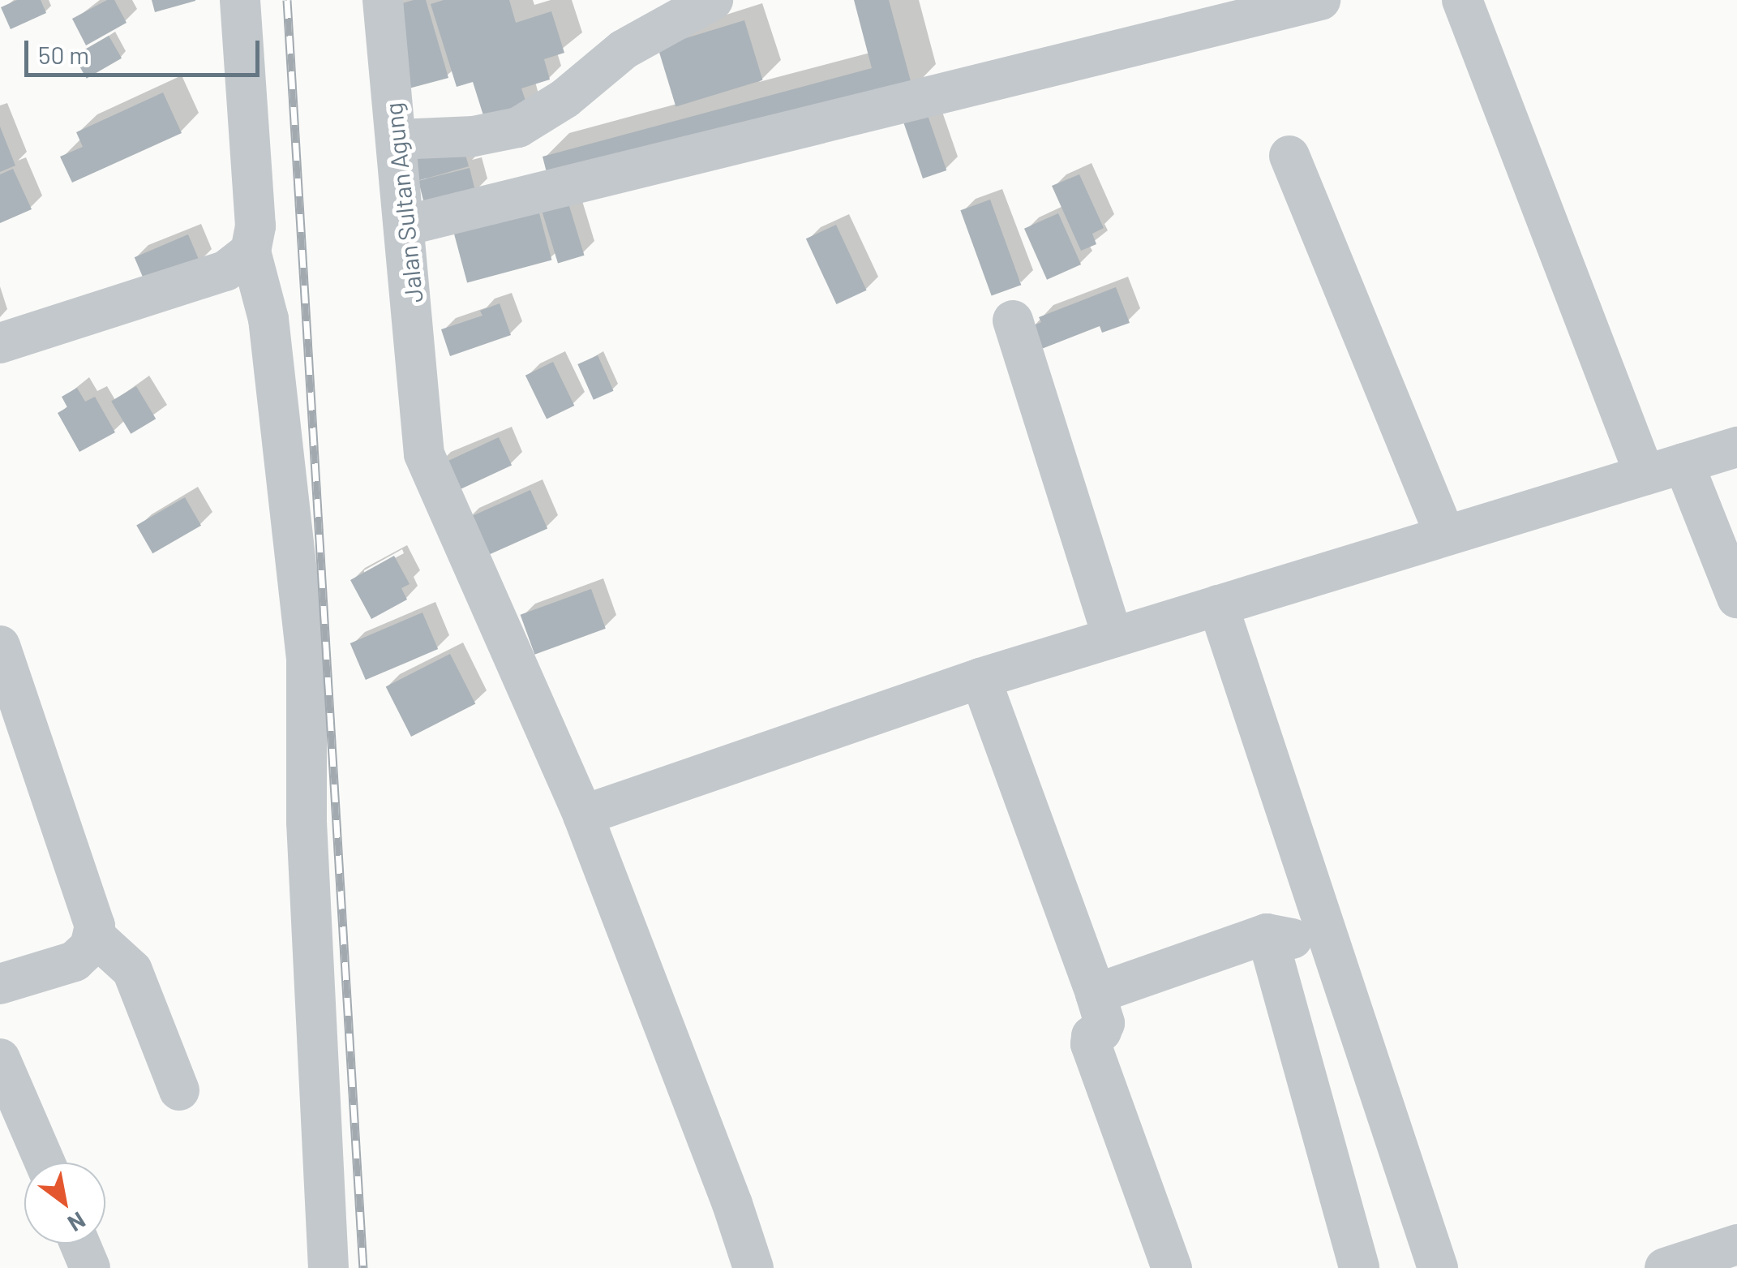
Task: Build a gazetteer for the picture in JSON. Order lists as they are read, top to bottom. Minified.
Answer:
{"streets":{"street":["Jalan Sultan Agung"]},"scale_bar":"50 m","north":"bottom right"}
